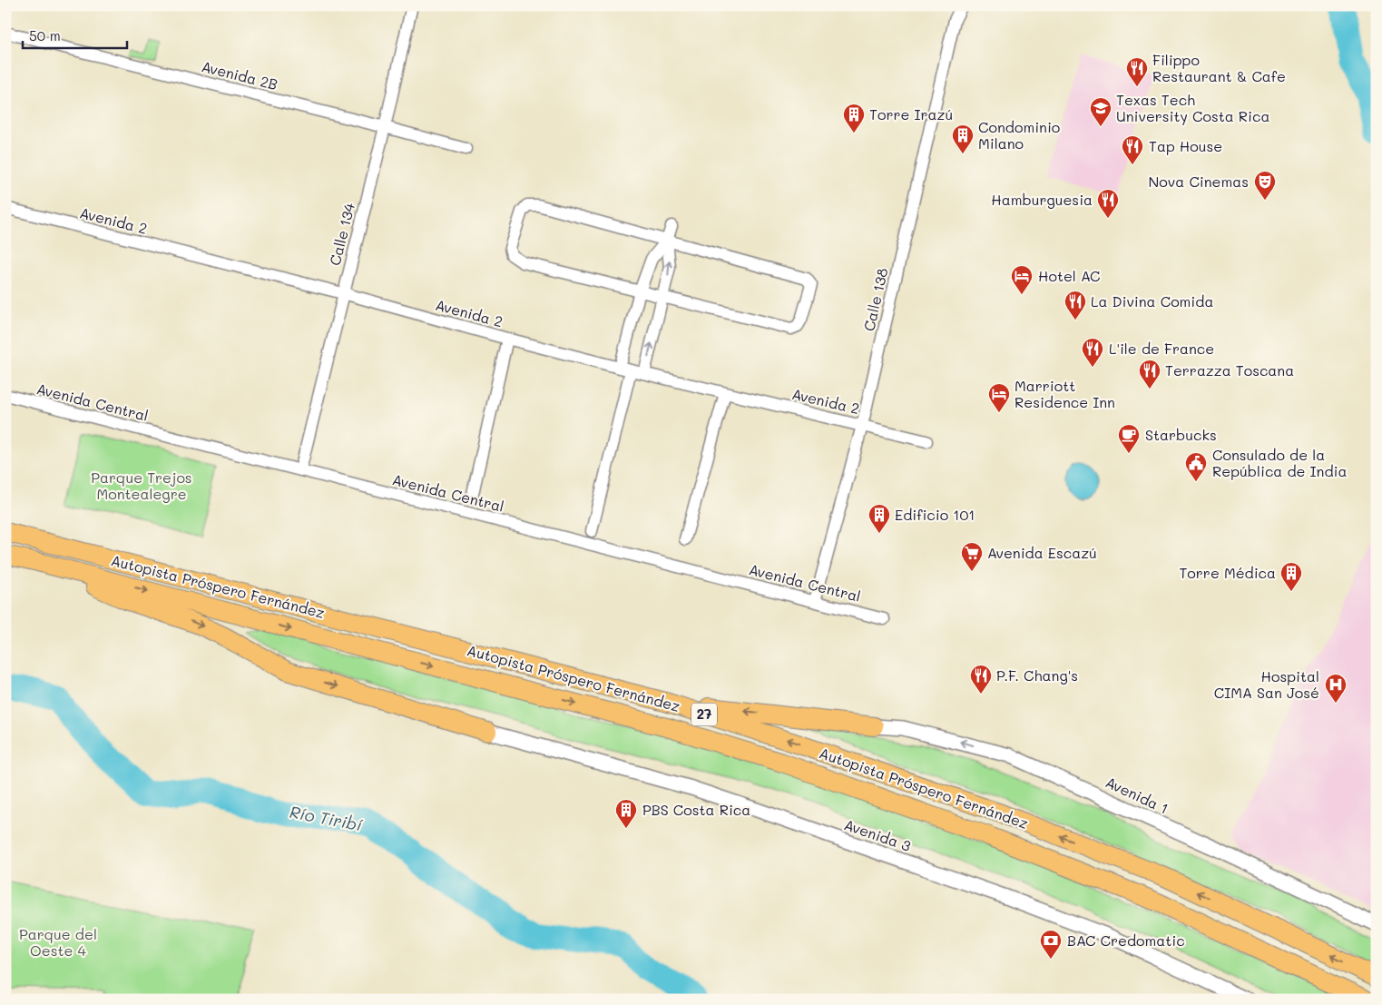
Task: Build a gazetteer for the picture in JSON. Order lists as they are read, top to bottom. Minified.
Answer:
{"streets":{"highway":["Autopista Próspero Fernández","27"],"street":["Avenida 2B","Avenida 2","Calle 134","Calle 138","Avenida Central","Avenida 1","Avenida 3"]},"crossings":[["Avenida 2B","Calle 134"],["Avenida 2","Calle 134"],["Avenida 2","Calle 138"],["Calle 134","Avenida Central"],["Calle 138","Avenida Central"]],"one_way":["Avenida 1"],"water":["Río Tiribí"],"parks":["Parque Trejos Montealegre","Parque del Oeste 4"],"places":{"restaurant":["Filippo Restaurant & Cafe","Tap House","Hamburguesia","La Divina Comida","L'ile de France","Terrazza Toscana","P.F. Chang's"],"school or university":["Texas Tech University Costa Rica"],"building":["Torre Irazú","Condominio Milano","Edificio 101","Torre Médica","PBS Costa Rica"],"theatre":["Nova Cinemas"],"hotel":["Hotel AC","Marriott Residence Inn"],"cafe":["Starbucks"],"public building":["Consulado de la República de India"],"supermarket":["Avenida Escazú"],"hospital":["Hospital CIMA San José"],"bank":["BAC Credomatic"]},"scale_bar":"50 m"}
